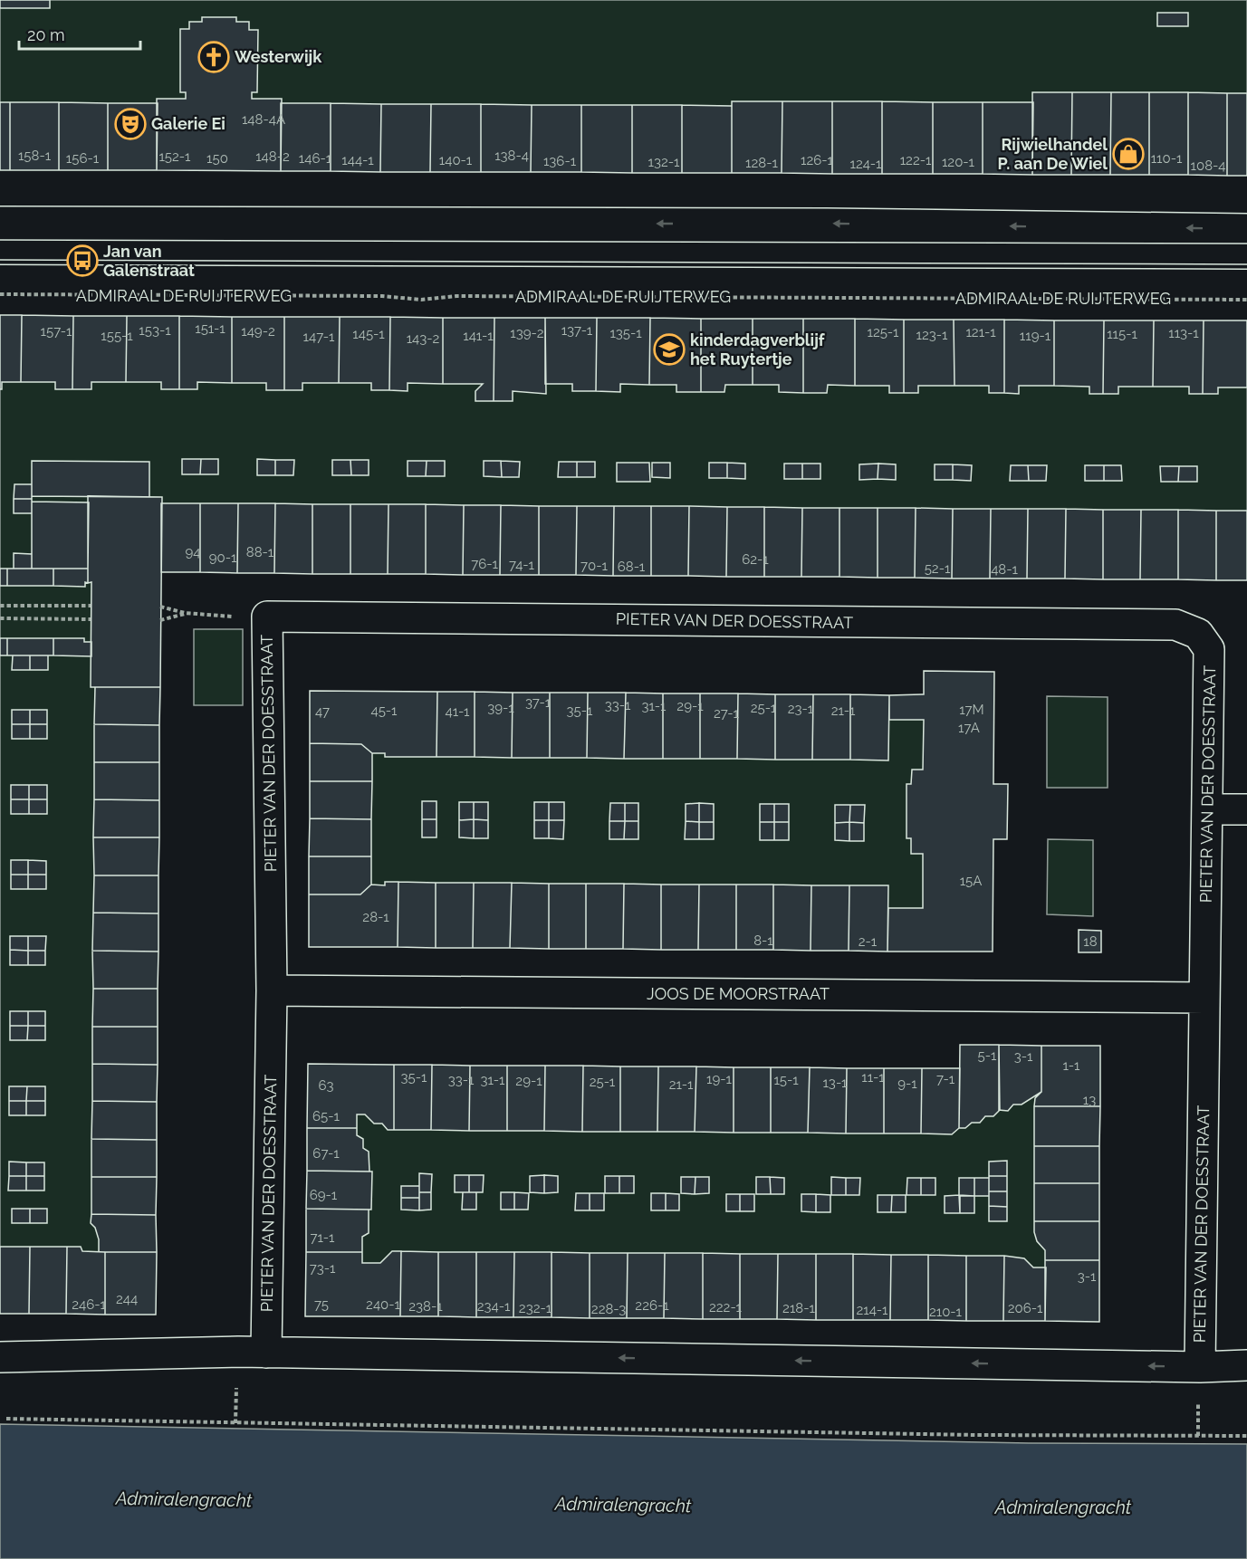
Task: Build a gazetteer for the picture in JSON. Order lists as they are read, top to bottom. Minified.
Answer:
{"streets":{"street":["PIETER VAN DER DOESSTRAAT","JOOS DE MOORSTRAAT"],"path":["ADMIRAAL DE RUIJTERWEG"]},"crossings":[["PIETER VAN DER DOESSTRAAT","JOOS DE MOORSTRAAT"]],"water":["Admiralengracht"],"places":{"church":["Westerwijk"],"theatre":["Galerie Ei"],"shop":["Rijwielhandel P. aan De Wiel"],"bus stop":["Jan van Galenstraat"],"school or university":["kinderdagverblijf het Ruytertje"]},"house_numbers":["148-4A","158-1","138-4","152-1","148-2","156-1","150","146-1","110-1","144-1","140-1","126-1","122-1","136-1","132-1","120-1","128-1","124-1","108-4","151-1","153-1","137-1","157-1","149-2","125-1","121-1","139-2","135-1","113-1","145-1","115-1","123-1","155-1","141-1","119-1","147-1","143-2","94","88-1","90-1","62-1","76-1","74-1","70-1","68-1","52-1","48-1","37-1","33-1","31-1","29-1","39-1","25-1","23-1","17M","45-1","35-1","21-1","47","41-1","27-1","17A","15A","28-1","8-1","2-1","18","5-1","3-1","1-1","35-1","11-1","19-1","7-1","33-1","31-1","15-1","29-1","25-1","13-1","9-1","21-1","63","13","65-1","67-1","69-1","71-1","73-1","3-1","244","246-1","75","240-1","226-1","238-1","234-1","222-1","232-1","218-1","206-1","228-3","214-1","210-1"],"scale_bar":"20 m"}
